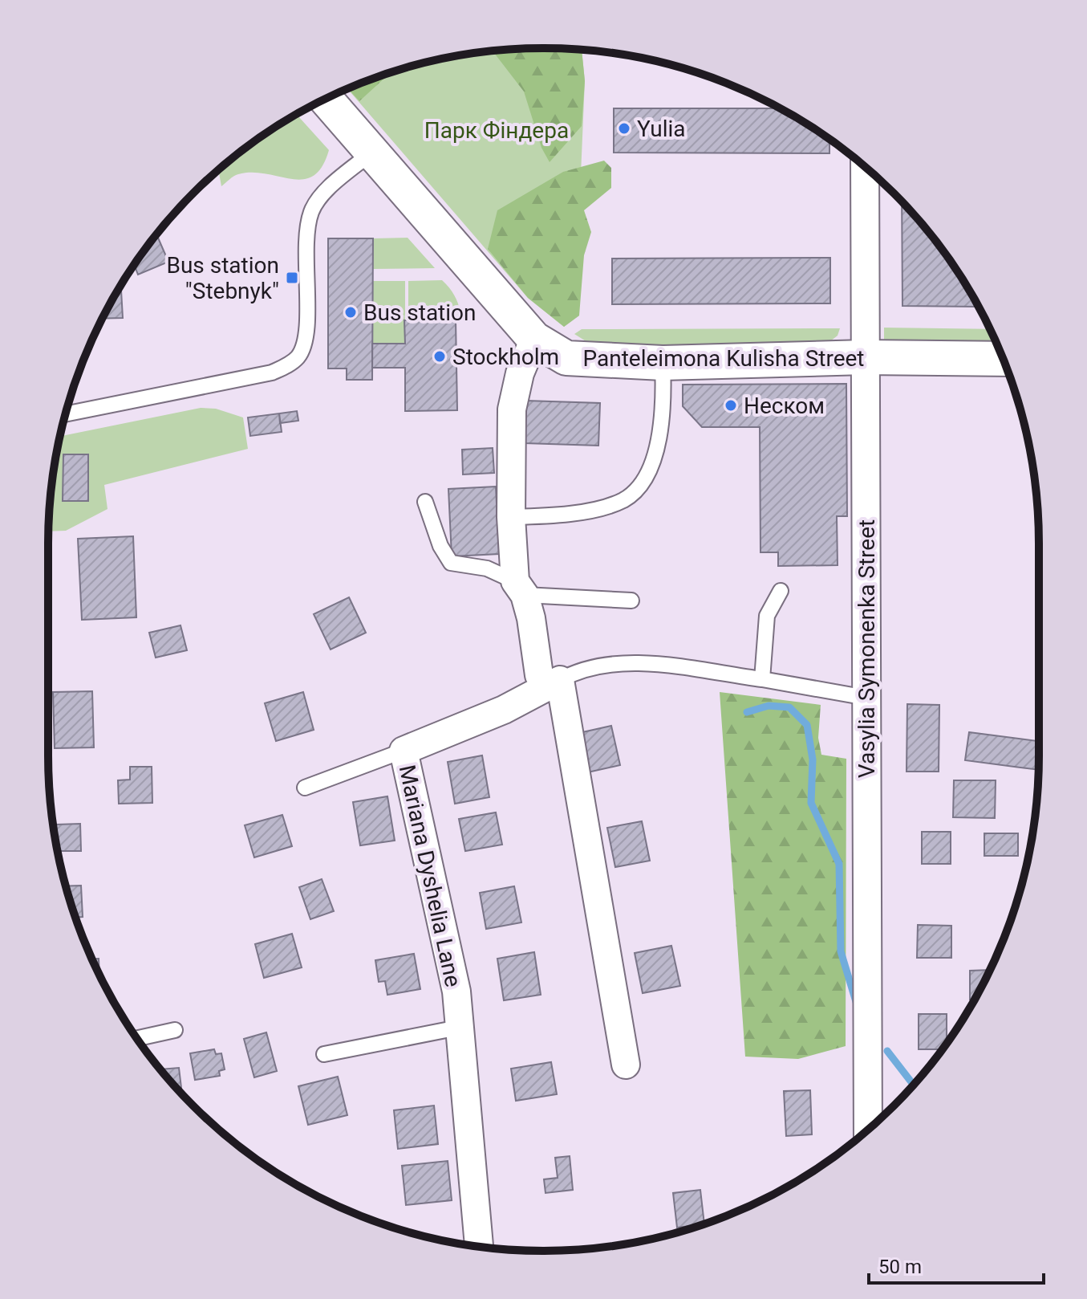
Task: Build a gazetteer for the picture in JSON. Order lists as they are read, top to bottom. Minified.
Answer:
{"streets":{"street":["Panteleimona Kulisha Street","Vasylia Symonenka Street","Mariana Dyshelia Lane"]},"crossings":[["Panteleimona Kulisha Street","Vasylia Symonenka Street"]],"parks":["Парк Фіндера"],"places":{"other":["Yulia","Bus station","Stockholm","Неском"],"transit":["Bus station \"Stebnyk\""]},"scale_bar":"50 m"}
